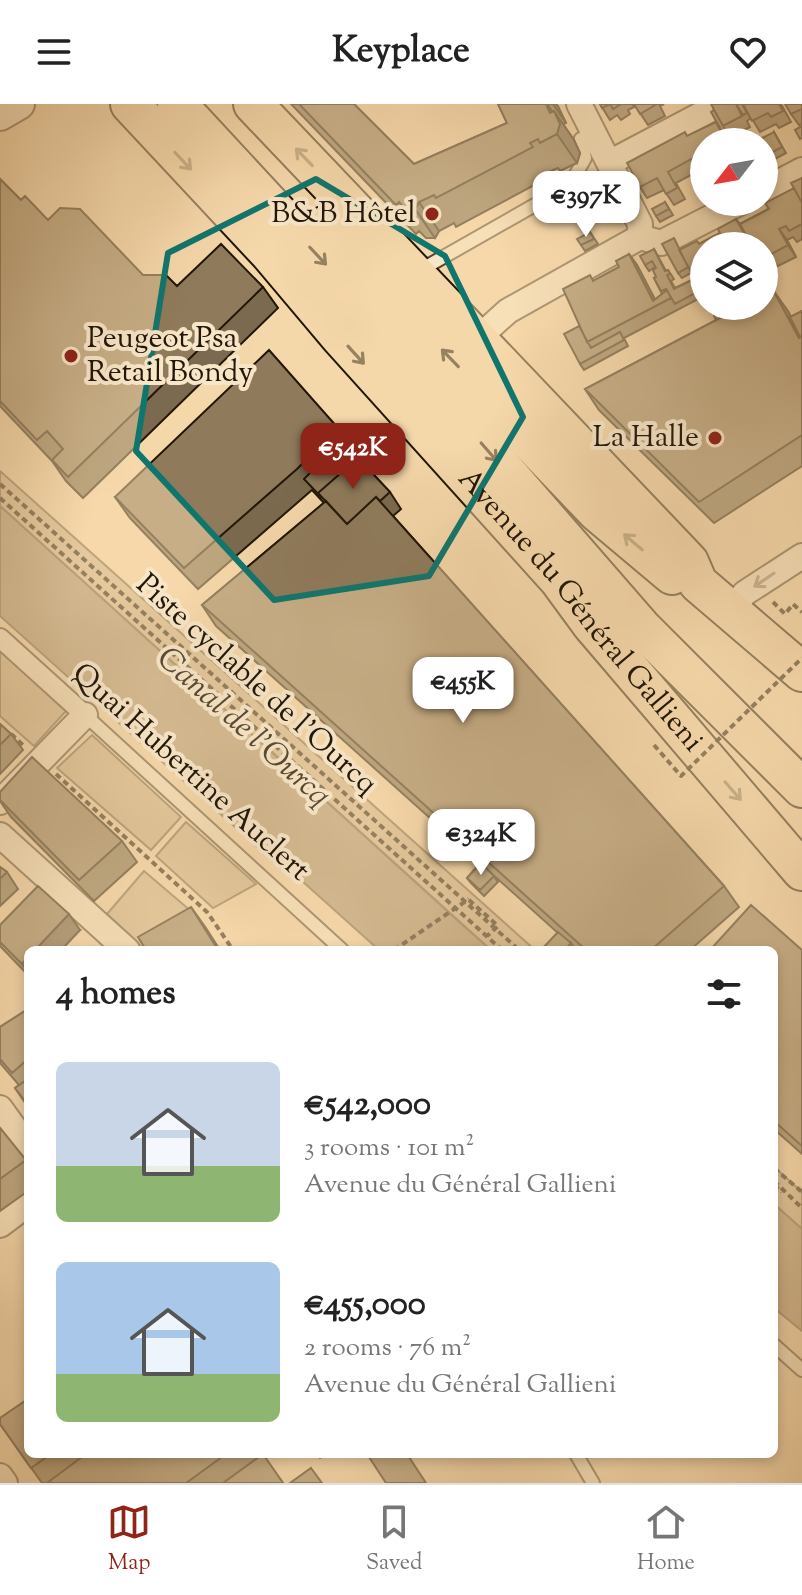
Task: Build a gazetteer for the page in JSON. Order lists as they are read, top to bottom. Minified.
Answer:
{"streets":{"main road":["Avenue du Général Gallieni"],"street":["Quai Hubertine Auclert"],"path":["Piste cyclable de l'Ourcq"]},"water":["Canal de l'Ourcq"],"places":["B&B Hôtel","Peugeot Psa Retail Bondy","La Halle"],"north":"bottom left","page":{"header":"Keyplace","price":["€397K","€542K","€455K","€324K"],"heading":"4 homes","list":[{"name":"€542,000","note":"3 rooms · 101 m² · Avenue du Général Gallieni"},{"name":"€455,000","note":"2 rooms · 76 m² · Avenue du Général Gallieni"}],"tabs":["Map","Saved","Home"]}}
